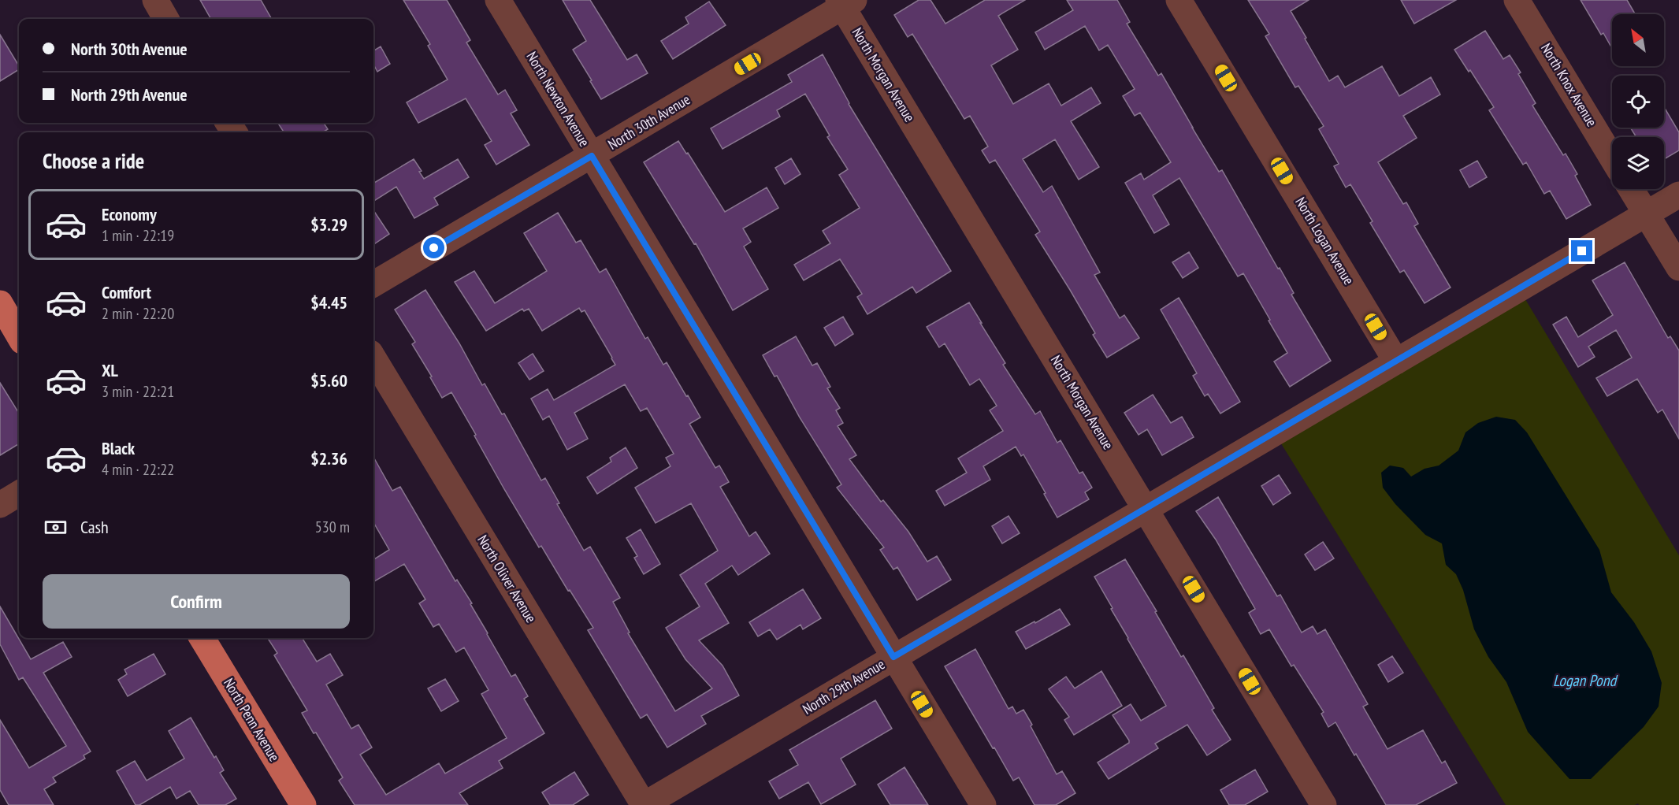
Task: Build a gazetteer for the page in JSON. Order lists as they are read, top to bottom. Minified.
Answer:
{"streets":{"main road":["North Penn Avenue"],"street":["North Morgan Avenue","North Knox Avenue","North Newton Avenue","North 30th Avenue","North Logan Avenue","North Oliver Avenue","North 29th Avenue"]},"crossings":[["North Morgan Avenue","North 30th Avenue"],["North Morgan Avenue","North 29th Avenue"],["North Newton Avenue","North 30th Avenue"],["North Newton Avenue","North 29th Avenue"],["North Logan Avenue","North 29th Avenue"],["North Oliver Avenue","North 29th Avenue"]],"water":["Logan Pond"],"north":"top left","page":{"banner":["North 30th Avenue","North 29th Avenue"],"heading":"Choose a ride","list":[{"name":"Economy","note":"1 min · 22:19","value":"$3.29"},{"name":"Comfort","note":"2 min · 22:20","value":"$4.45"},{"name":"XL","note":"3 min · 22:21","value":"$5.60"},{"name":"Black","note":"4 min · 22:22","value":"$2.36"}],"pay":["Cash","530 m"],"buttons":"Confirm"}}
